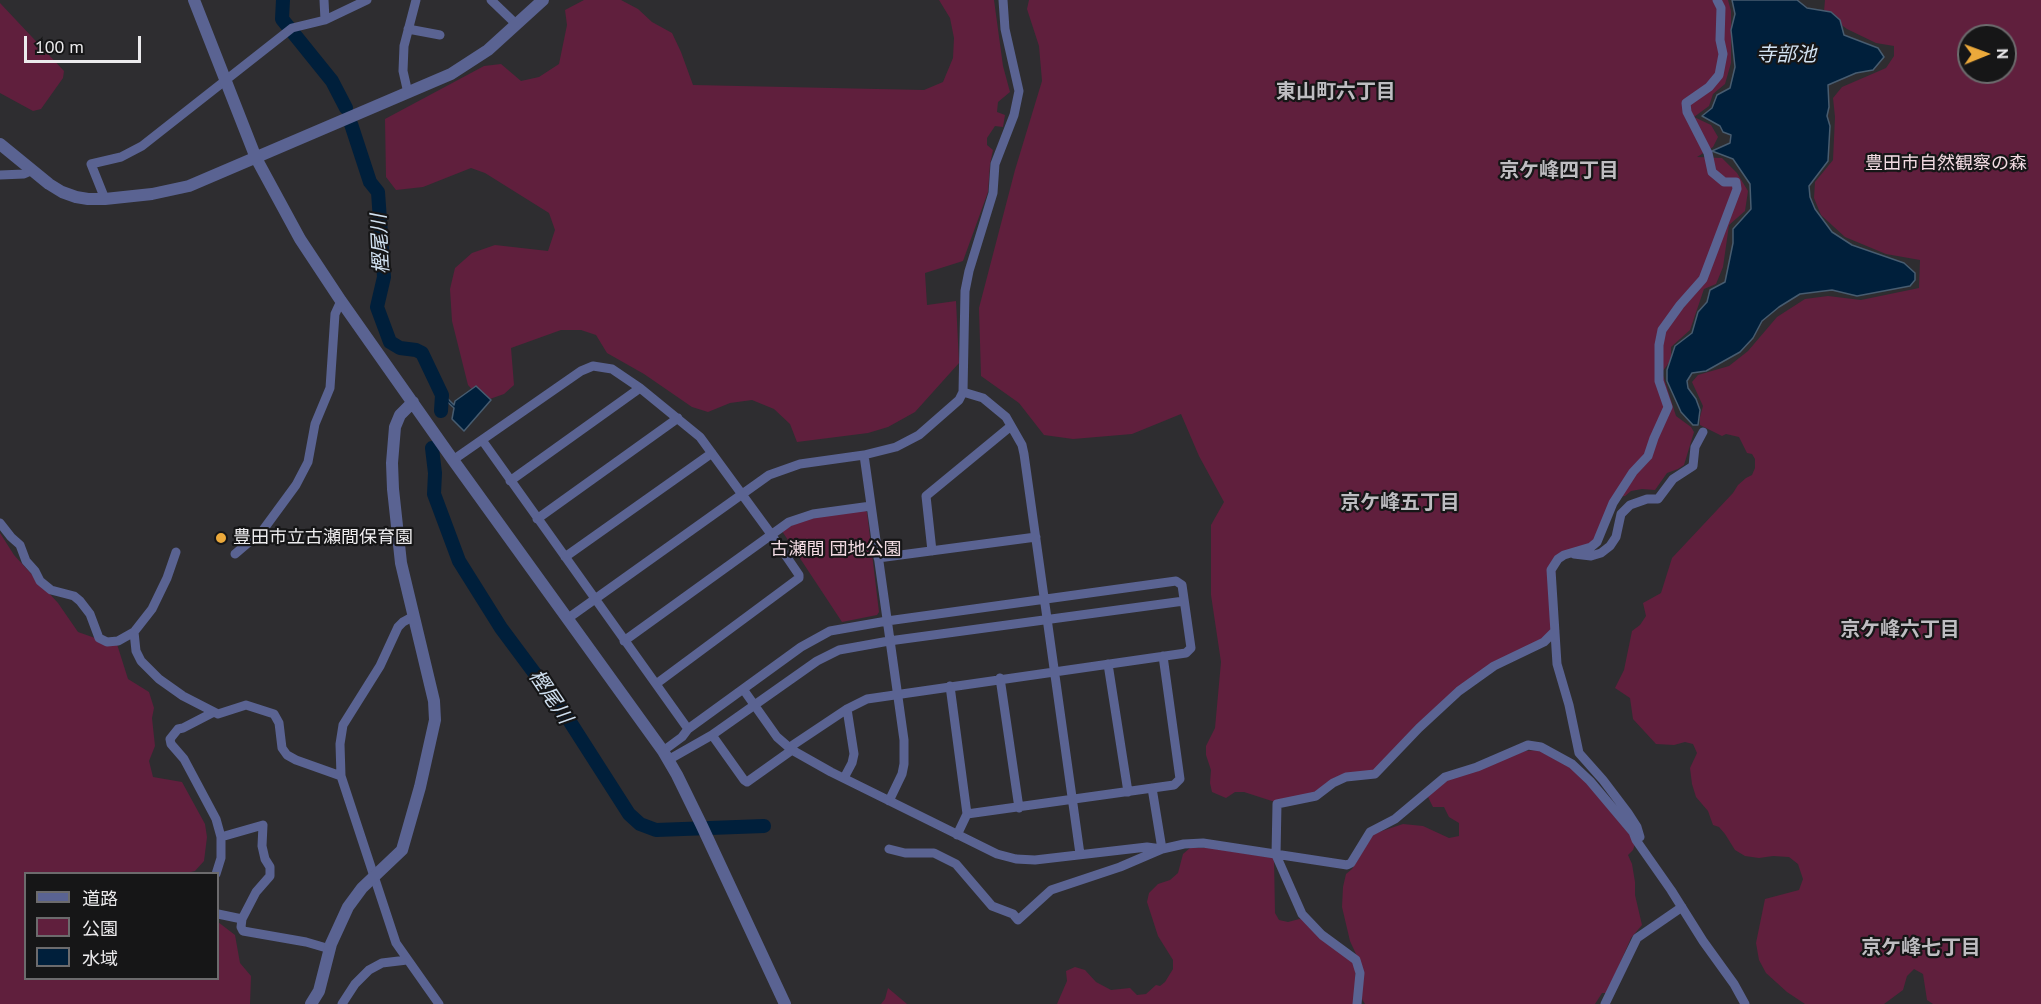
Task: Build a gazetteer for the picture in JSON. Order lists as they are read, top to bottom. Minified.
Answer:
{"districts":["東山町六丁目","京ケ峰四丁目","京ケ峰五丁目","京ケ峰六丁目","京ケ峰七丁目"],"water":["寺部池","樫尾川"],"parks":["豊田市自然観察の森","古瀬間 団地公園"],"places":["豊田市立古瀬間保育園"],"legend":["道路","公園","水域"],"scale_bar":"100 m","north":"right"}
